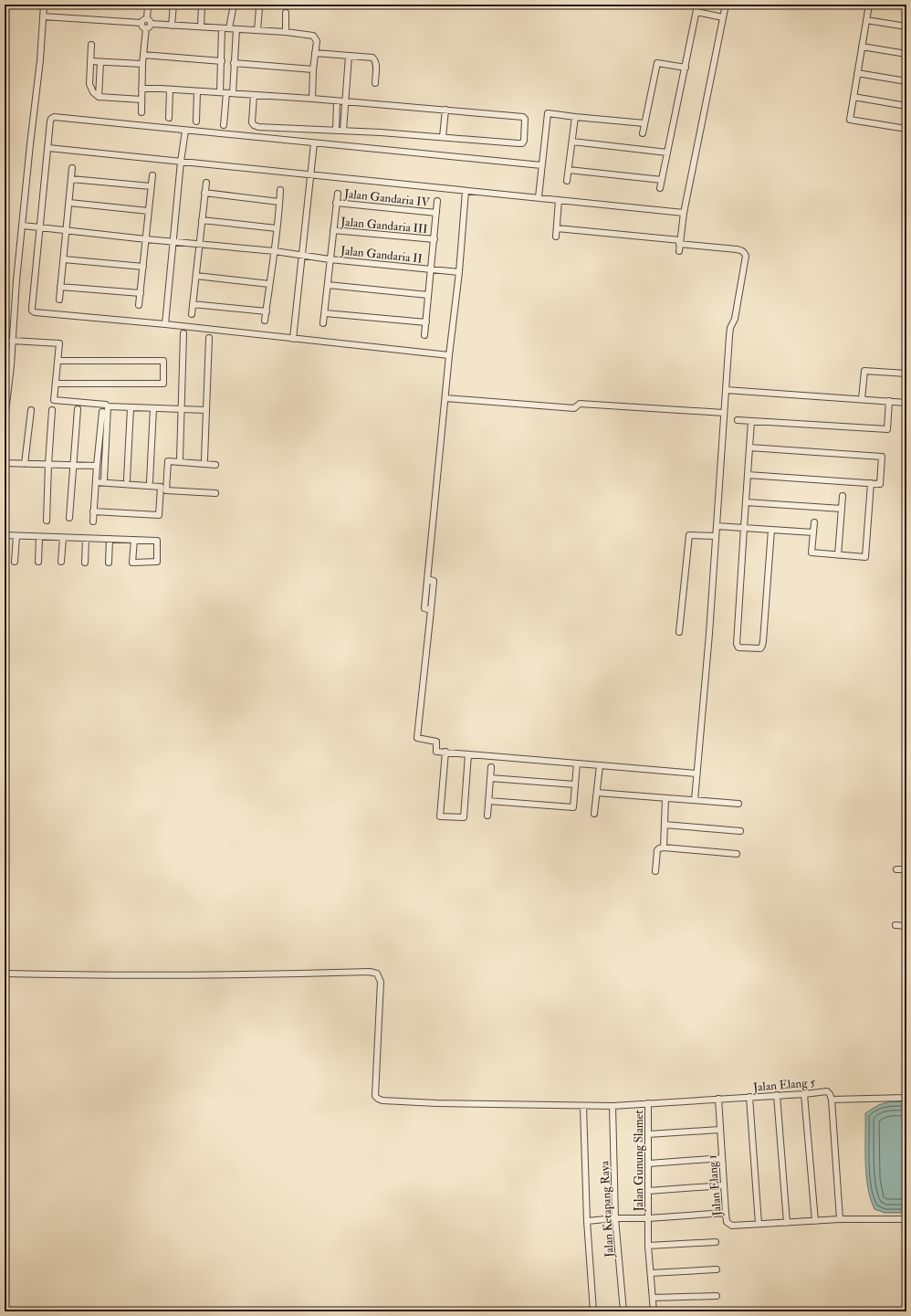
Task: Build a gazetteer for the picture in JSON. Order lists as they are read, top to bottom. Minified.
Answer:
{"streets":{"street":["Jalan Gandaria IV","Jalan Gandaria III","Jalan Gandaria II","Jalan Elang 5","Jalan Gunung Slamet","Jalan Elang 1","Jalan Ketapang Raya"]},"crossings":[["Jalan Elang 5","Jalan Gunung Slamet"],["Jalan Elang 5","Jalan Elang 1"],["Jalan Elang 5","Jalan Ketapang Raya"]]}
